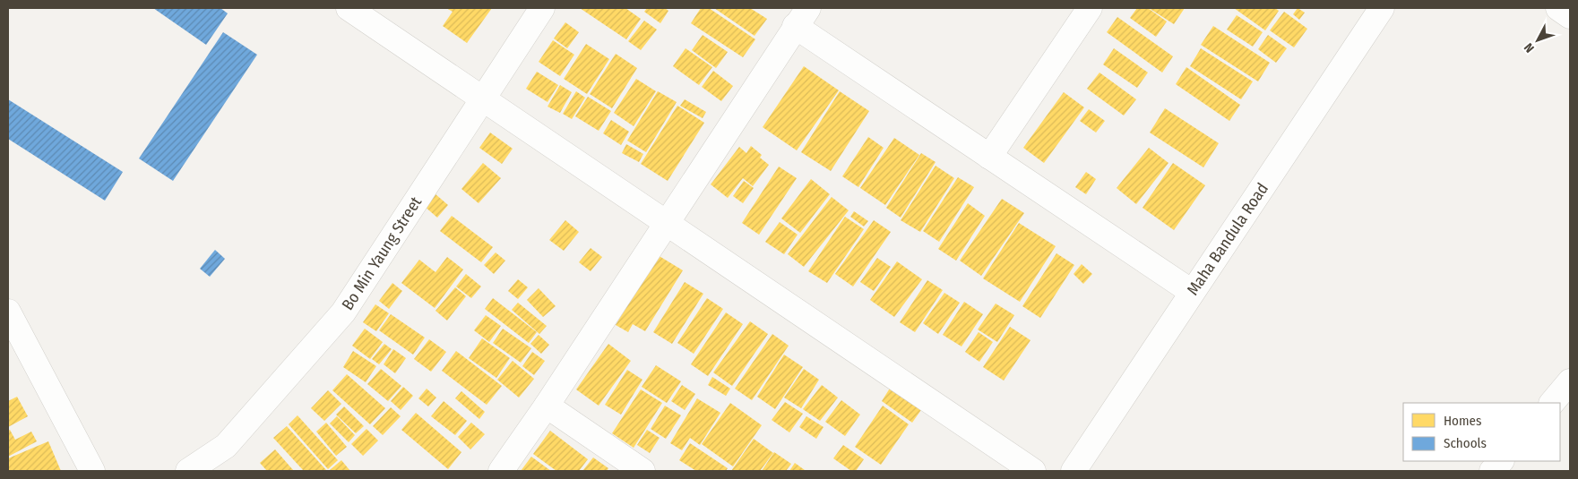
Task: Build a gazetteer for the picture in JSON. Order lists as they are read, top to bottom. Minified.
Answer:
{"streets":{"street":["Maha Bandula Road","Bo Min Yaung Street"]},"legend":["Homes","Schools"],"north":"bottom left"}
